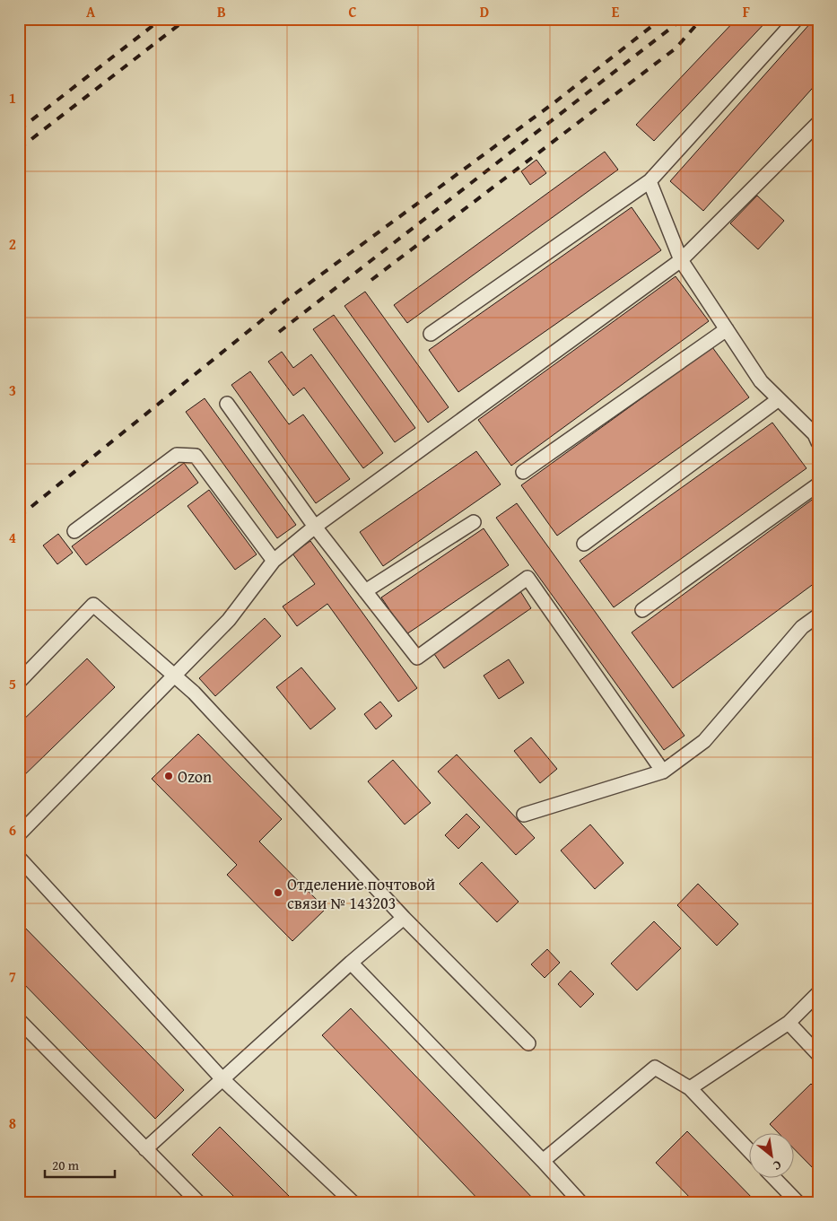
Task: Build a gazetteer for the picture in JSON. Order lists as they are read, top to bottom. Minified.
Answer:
{"places":["Ozon","Отделение почтовой связи № 143203"],"scale_bar":"20 m","north":"bottom right","grid":{"columns":["A","B","C","D","E","F"],"rows":["1","2","3","4","5","6","7","8"]}}
